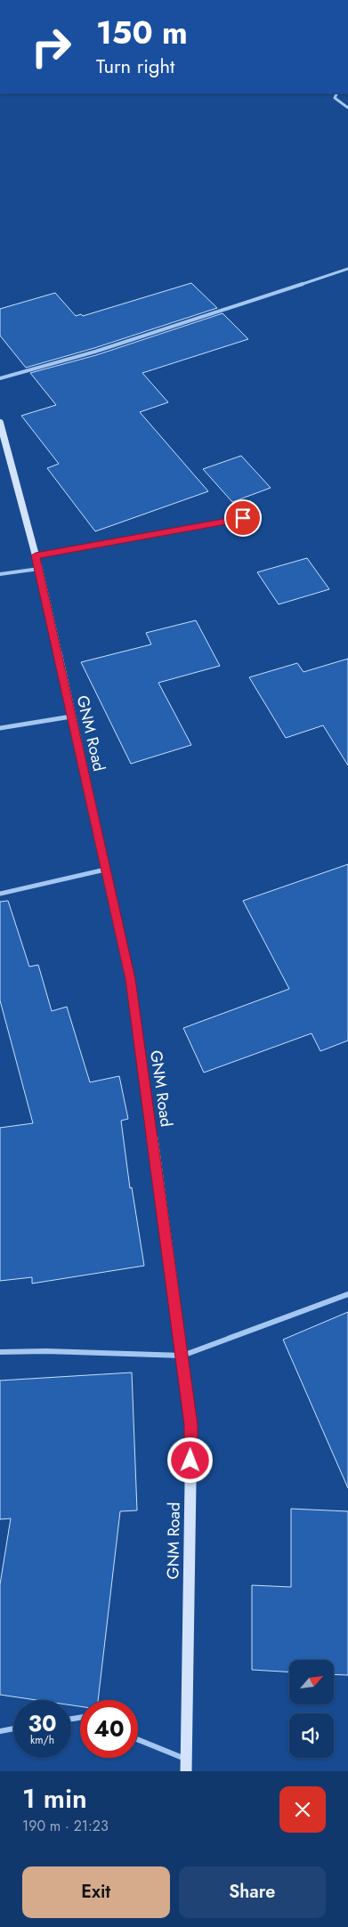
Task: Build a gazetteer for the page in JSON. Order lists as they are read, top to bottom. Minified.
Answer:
{"streets":{"street":["GNM Road"]},"north":"top right","page":{"turn":["150 m","Turn right"],"speed":"30 km/h","limit":"40","heading":["1 min","190 m · 21:23"],"buttons":["Exit","Share"]}}
